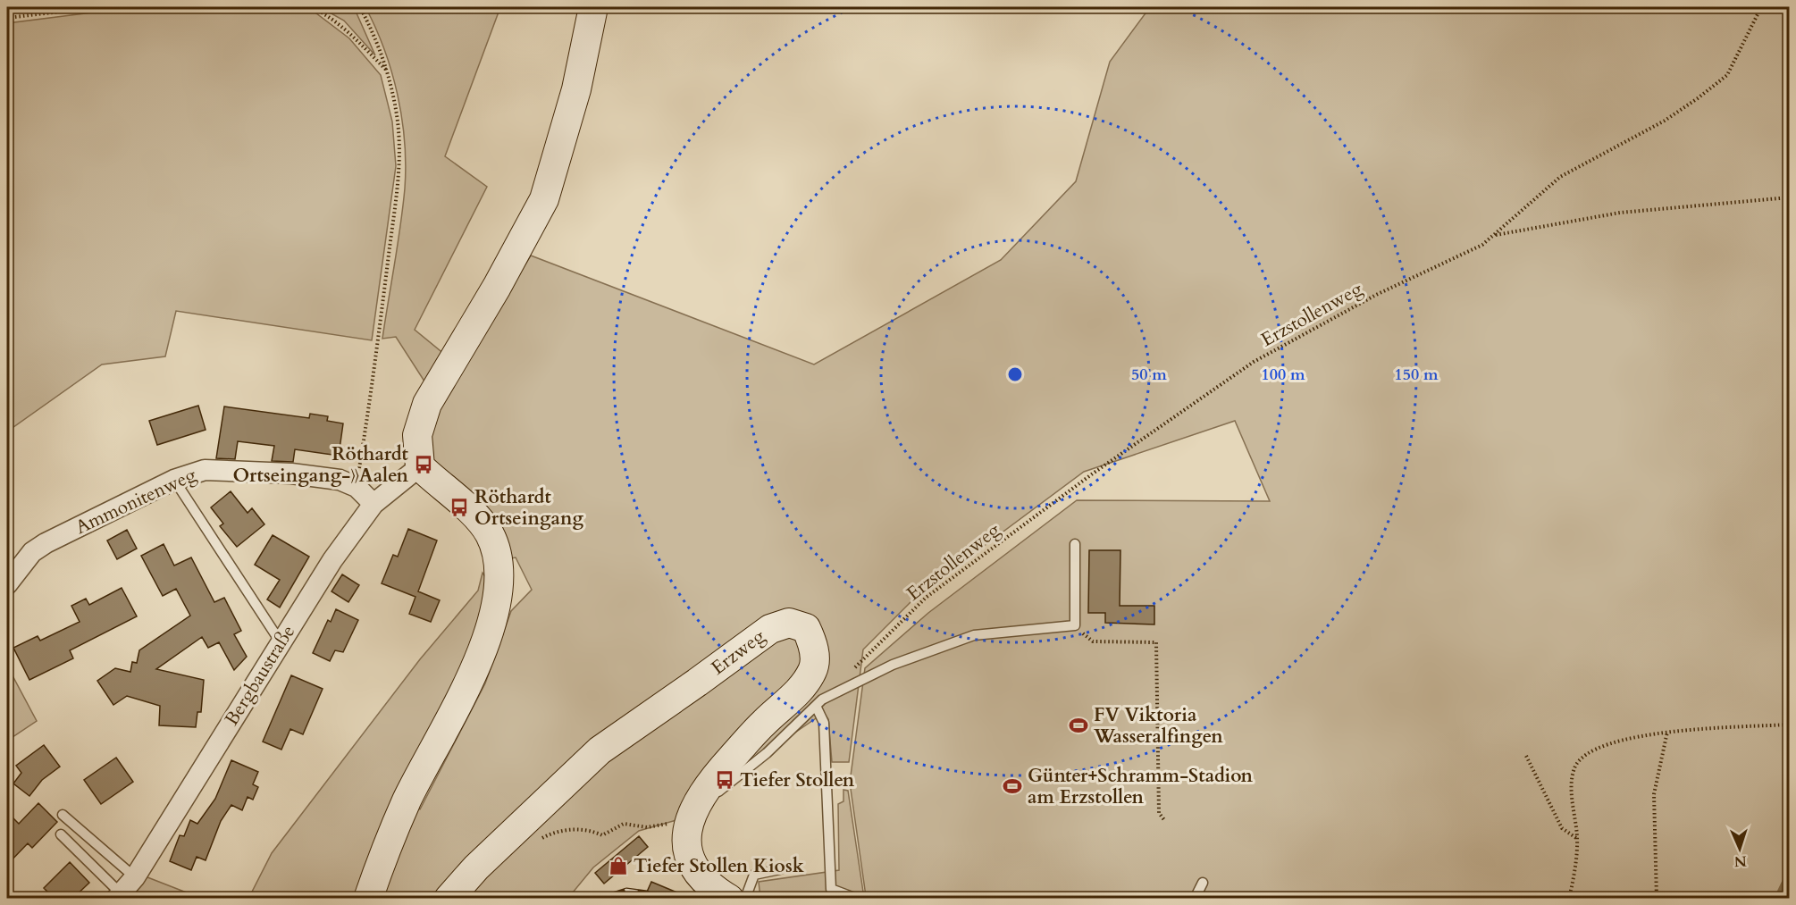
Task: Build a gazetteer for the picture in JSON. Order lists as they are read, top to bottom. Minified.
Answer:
{"streets":{"street":["Ammonitenweg","Erzweg","Bergbaustraße"],"path":["Erzstollenweg"]},"crossings":[["Ammonitenweg","Bergbaustraße"]],"places":{"bus stop":["Röthardt Ortseingang-》Aalen","Röthardt Ortseingang","Tiefer Stollen"],"sports":["FV Viktoria Wasseralfingen","Günter+Schramm-Stadion am Erzstollen"],"shop":["Tiefer Stollen Kiosk"]},"north":"bottom","rings":["50 m","100 m","150 m"]}
